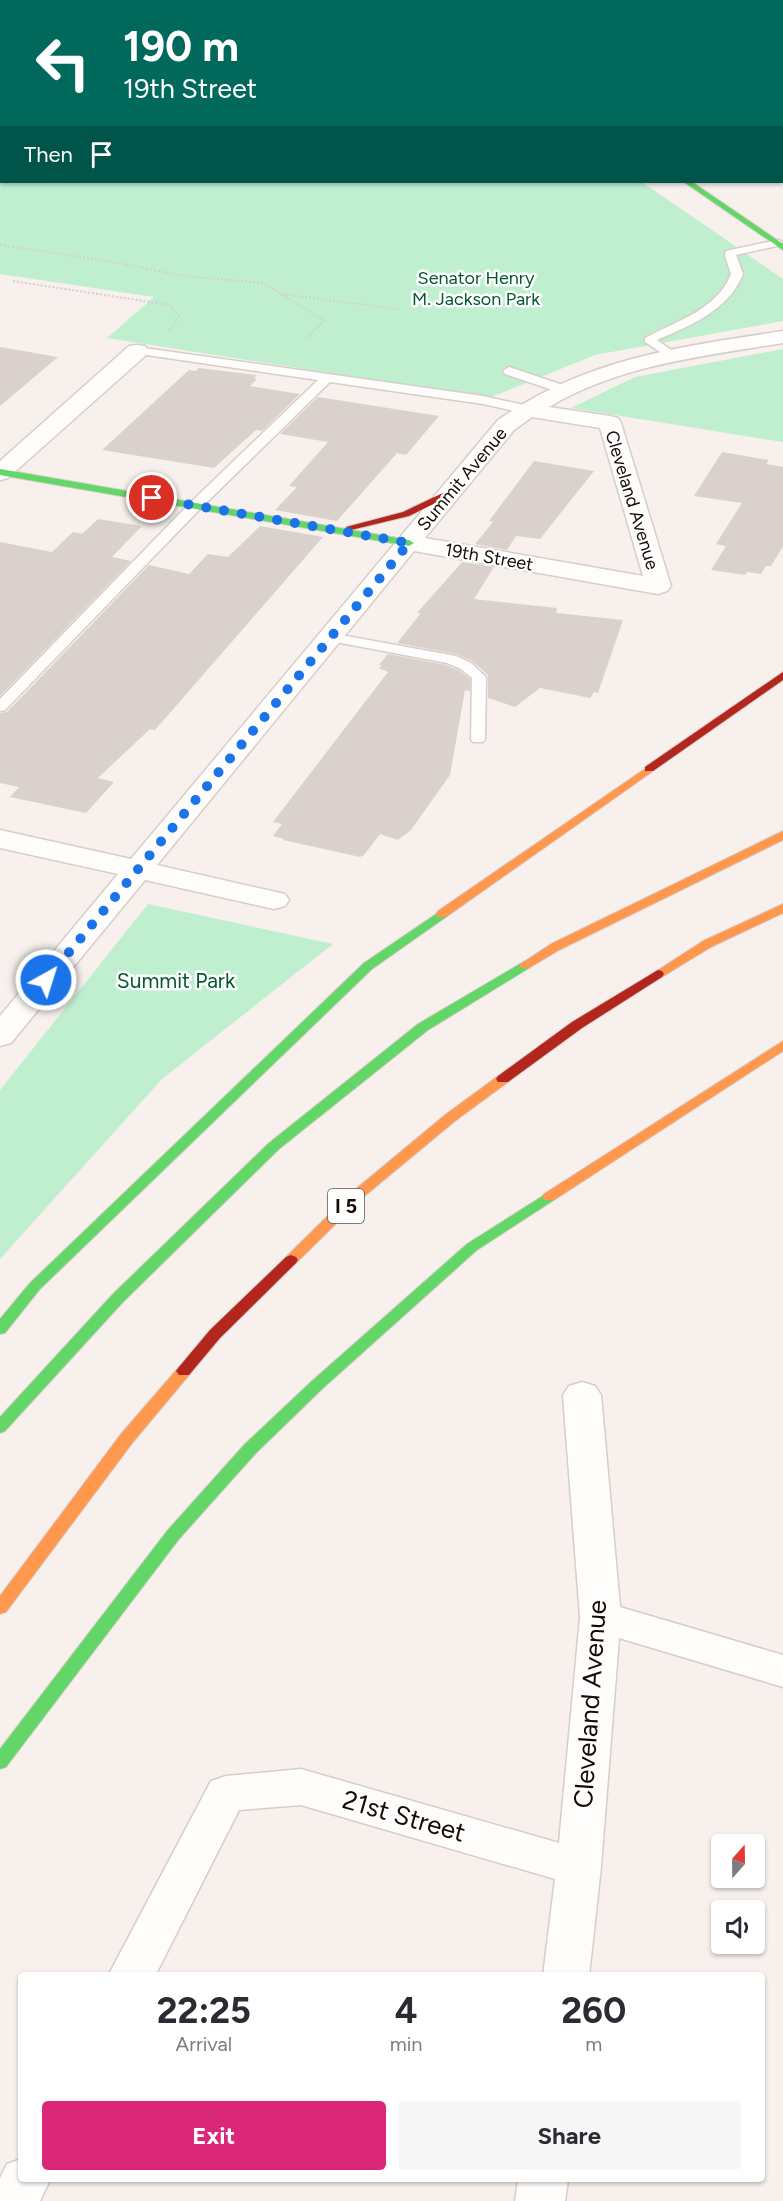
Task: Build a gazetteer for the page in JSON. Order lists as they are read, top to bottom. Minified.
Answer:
{"streets":{"main road":["19th Street","I 5"],"street":["Summit Avenue","Cleveland Avenue","21st Street"]},"crossings":[["Summit Avenue","Cleveland Avenue"],["Summit Avenue","19th Street"],["Cleveland Avenue","19th Street"],["Cleveland Avenue","21st Street"]],"parks":["Senator Henry M. Jackson Park","Summit Park"],"north":"top","page":{"turn":["190 m","19th Street"],"then":"Then","eta":["22:25","Arrival","4","min","260","m"],"buttons":["Exit","Share"]}}
